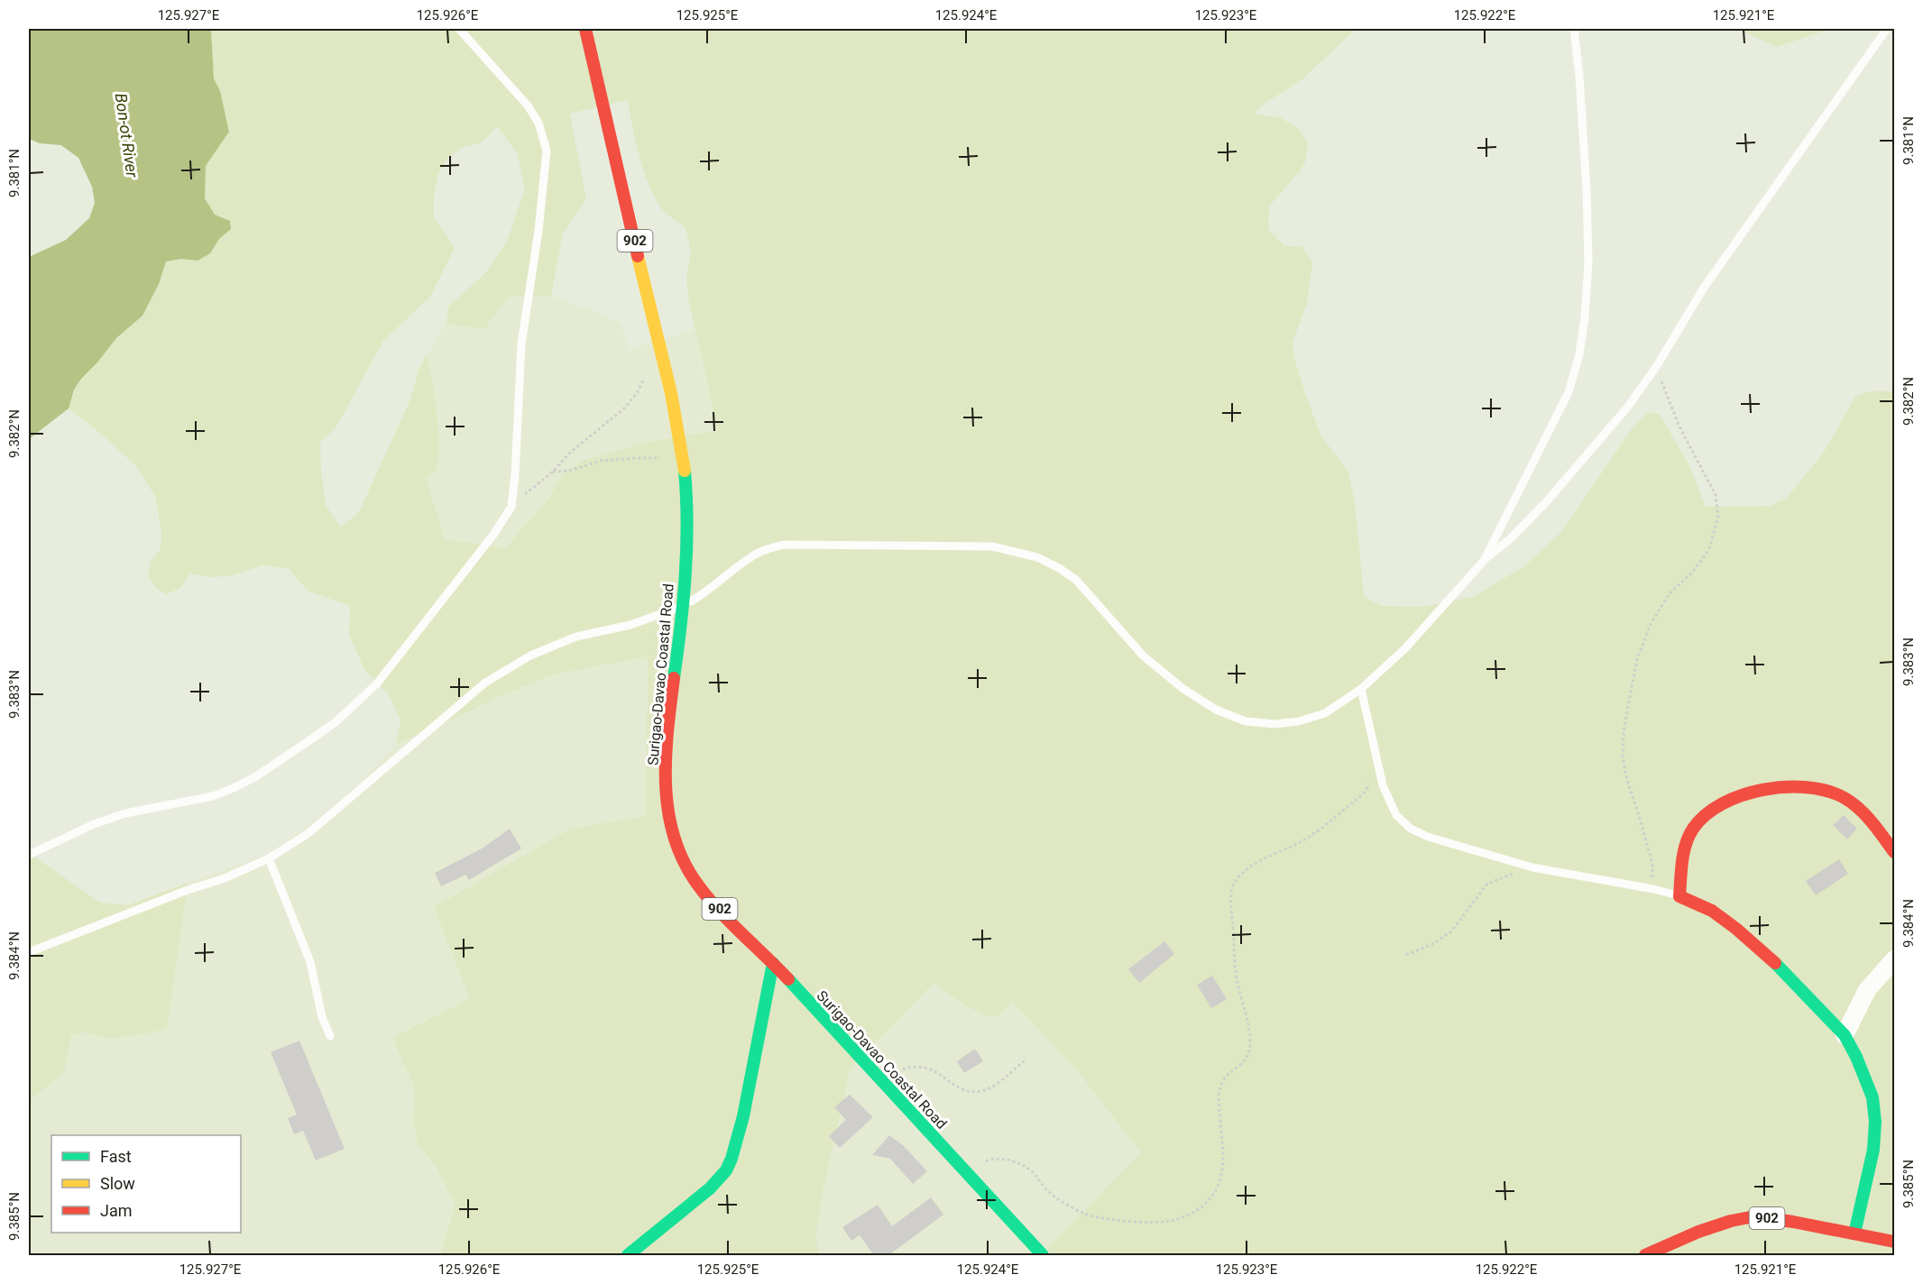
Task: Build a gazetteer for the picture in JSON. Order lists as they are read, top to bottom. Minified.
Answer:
{"streets":{"main road":["902","Surigao-Davao Coastal Road"]},"water":["Bon-ot River"],"legend":["Fast","Slow","Jam"],"coordinates":["125.927°E","125.926°E","125.925°E","125.924°E","125.923°E","125.922°E","125.921°E","9.381°N","9.382°N","9.383°N","9.384°N","9.385°N"]}
